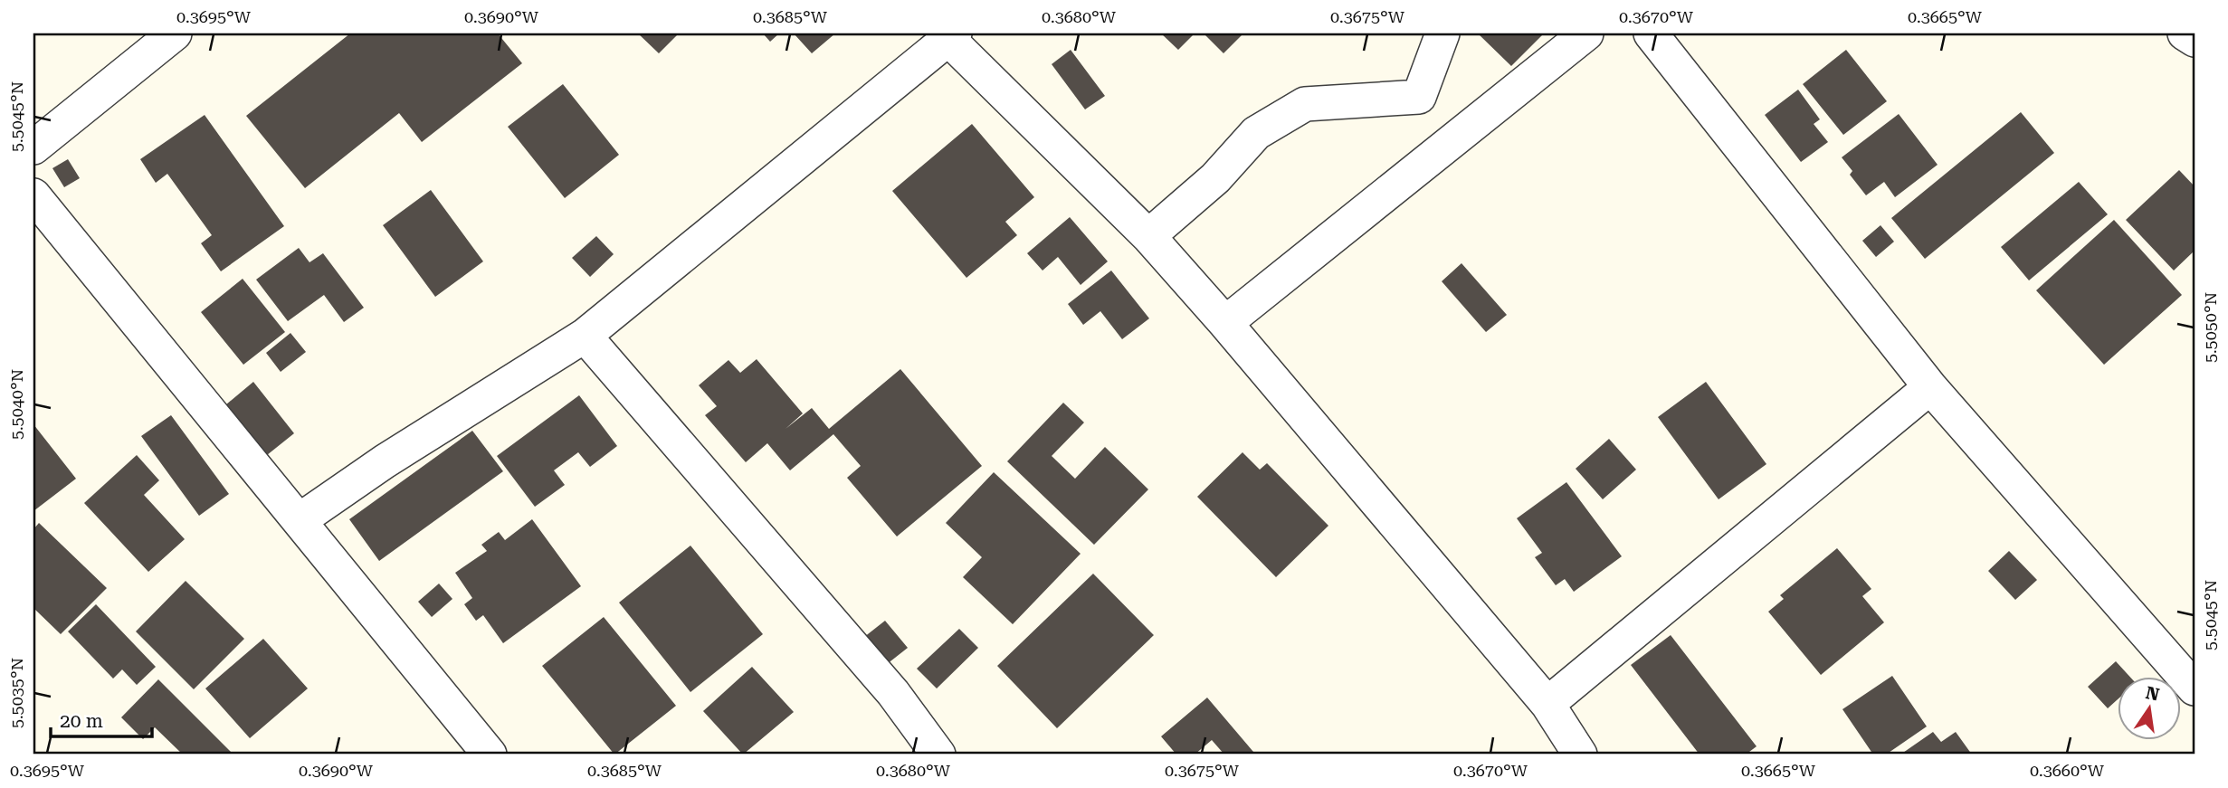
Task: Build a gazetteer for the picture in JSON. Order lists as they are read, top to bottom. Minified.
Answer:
{"scale_bar":"20 m","north":"top","coordinates":["0.3695°W","0.3690°W","0.3685°W","0.3680°W","0.3675°W","0.3670°W","0.3665°W","5.5045°N","5.5050°N","5.5040°N","5.5035°N","0.3660°W"]}
